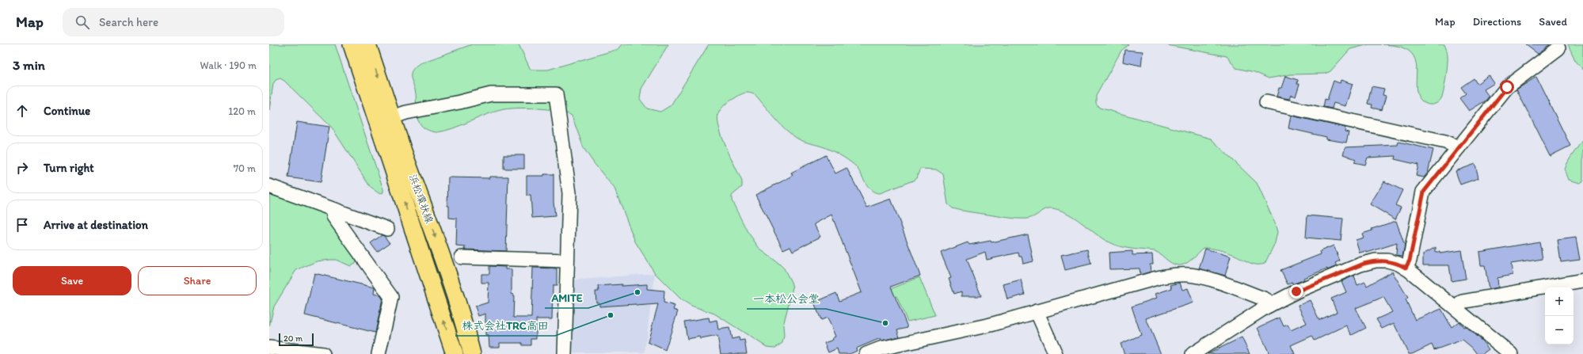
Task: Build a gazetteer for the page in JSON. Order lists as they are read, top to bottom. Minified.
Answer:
{"streets":{"main road":["浜松環状線"]},"places":["AMITE","株式会社TRC高田","一本松公会堂"],"scale_bar":"20 m","page":{"header":"Map","search":"Search here","nav":["Map","Directions","Saved"],"heading":["3 min","Walk · 190 m"],"list":[["Continue","120 m"],["Turn right","70 m"],"Arrive at destination"],"buttons":["Save","Share"],"map_buttons":["+","−"],"scale":"20 m"}}
